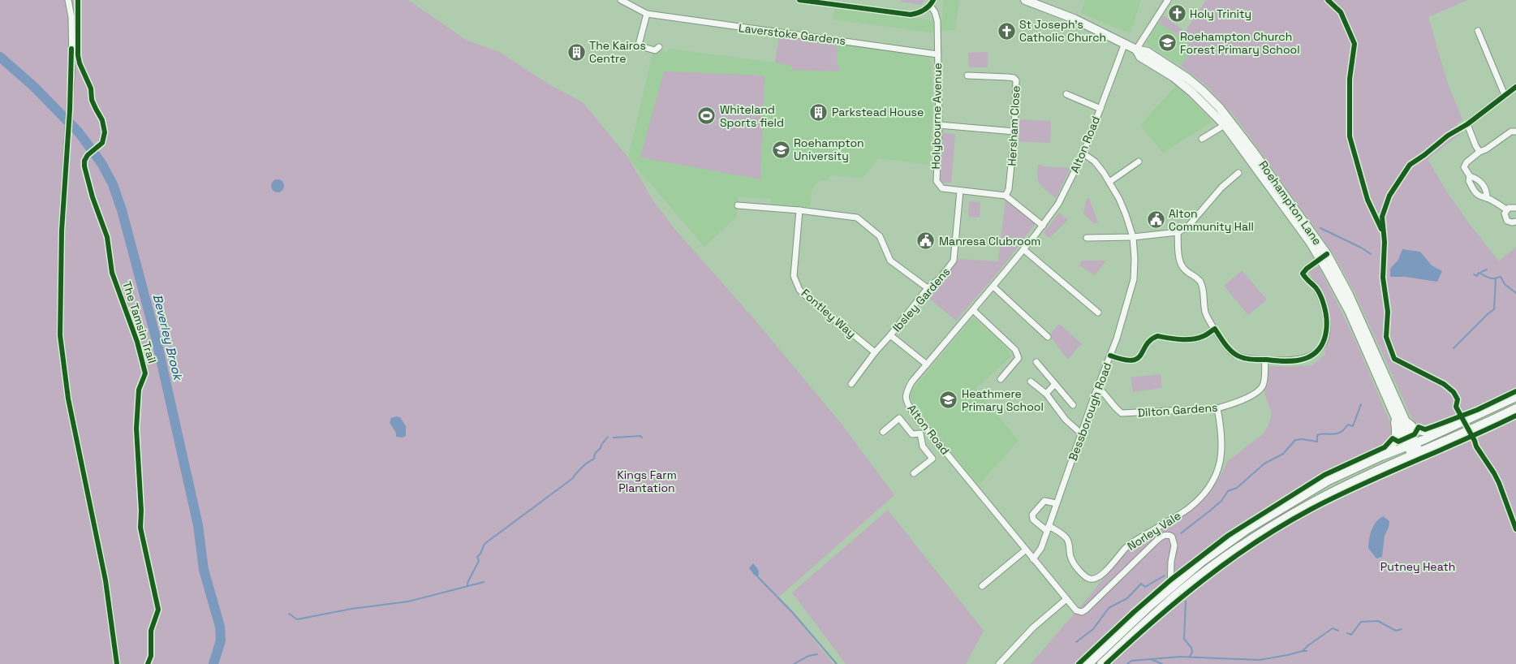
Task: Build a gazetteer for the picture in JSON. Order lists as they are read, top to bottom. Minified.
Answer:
{"streets":{"highway":["Roehampton Lane"],"street":["Laverstoke Gardens","Holybourne Avenue","Hersham Close","Alton Road","Ibsley Gardens","Fontley Way","Dilton Gardens","Bessborough Road","Norley Vale"],"cycle path":["The Tamsin Trail"]},"crossings":[["Laverstoke Gardens","Holybourne Avenue"],["Holybourne Avenue","Hersham Close"],["Holybourne Avenue","Ibsley Gardens"],["Alton Road","Roehampton Lane"],["Alton Road","Ibsley Gardens"],["Alton Road","Bessborough Road"],["Ibsley Gardens","Fontley Way"],["Dilton Gardens","Bessborough Road"],["Dilton Gardens","Norley Vale"],["Bessborough Road","Norley Vale"]],"water":["Beverley Brook"],"parks":["Kings Farm Plantation","Putney Heath"],"places":{"church":["Holy Trinity","St Joseph's Catholic Church"],"school or university":["Roehampton Church Forest Primary School","Roehampton University","Heathmere Primary School"],"building":["The Kairos Centre","Parkstead House"],"sports":["Whiteland Sports field"],"public building":["Alton Community Hall","Manresa Clubroom"]}}
